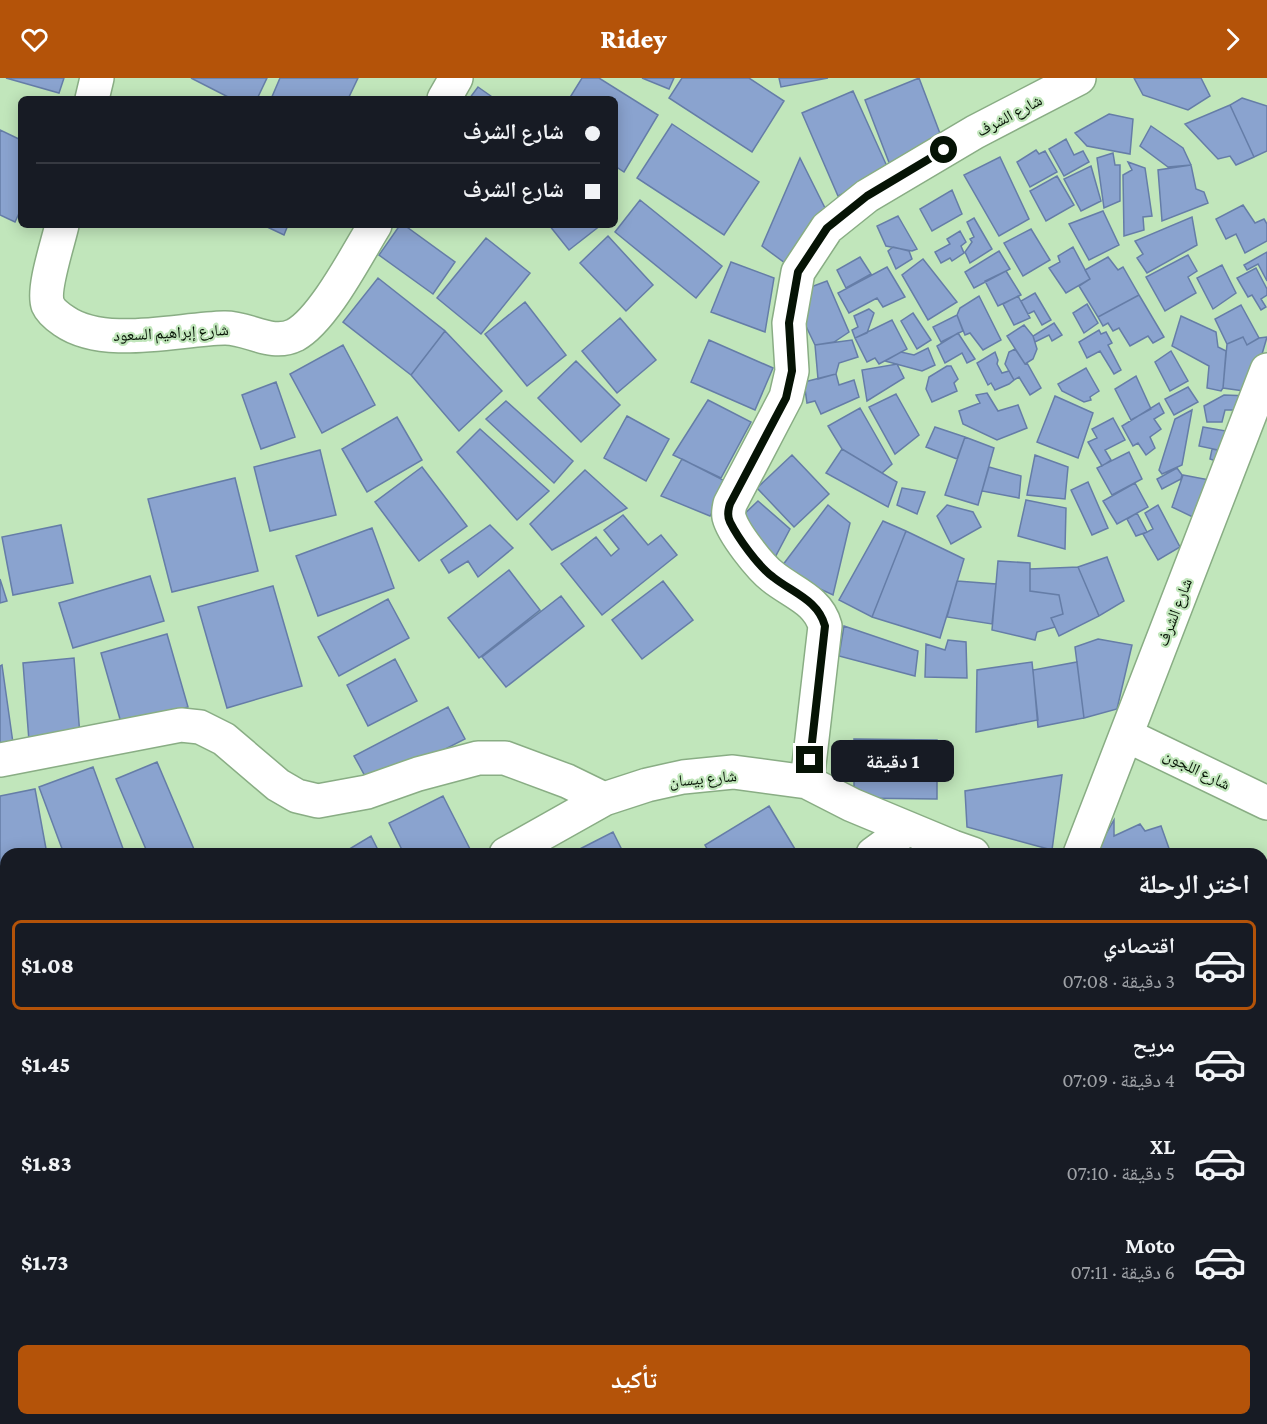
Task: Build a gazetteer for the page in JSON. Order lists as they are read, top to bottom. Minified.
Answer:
{"streets":{"street":["شارع الشرف","شارع إبراهيم السعود","شارع اللجون","شارع بيسان"]},"crossings":[["شارع الشرف","شارع اللجون"],["شارع الشرف","شارع بيسان"]],"page":{"header":"Ridey","banner":["شارع الشرف","شارع الشرف"],"bubble":"1 دقيقة","heading":"اختر الرحلة","list":[{"name":"اقتصادي","note":"3 دقيقة · 07:08","value":"$1.08"},{"name":"مريح","note":"4 دقيقة · 07:09","value":"$1.45"},{"name":"XL","note":"5 دقيقة · 07:10","value":"$1.83"},{"name":"Moto","note":"6 دقيقة · 07:11","value":"$1.73"}],"buttons":"تأكيد"}}
